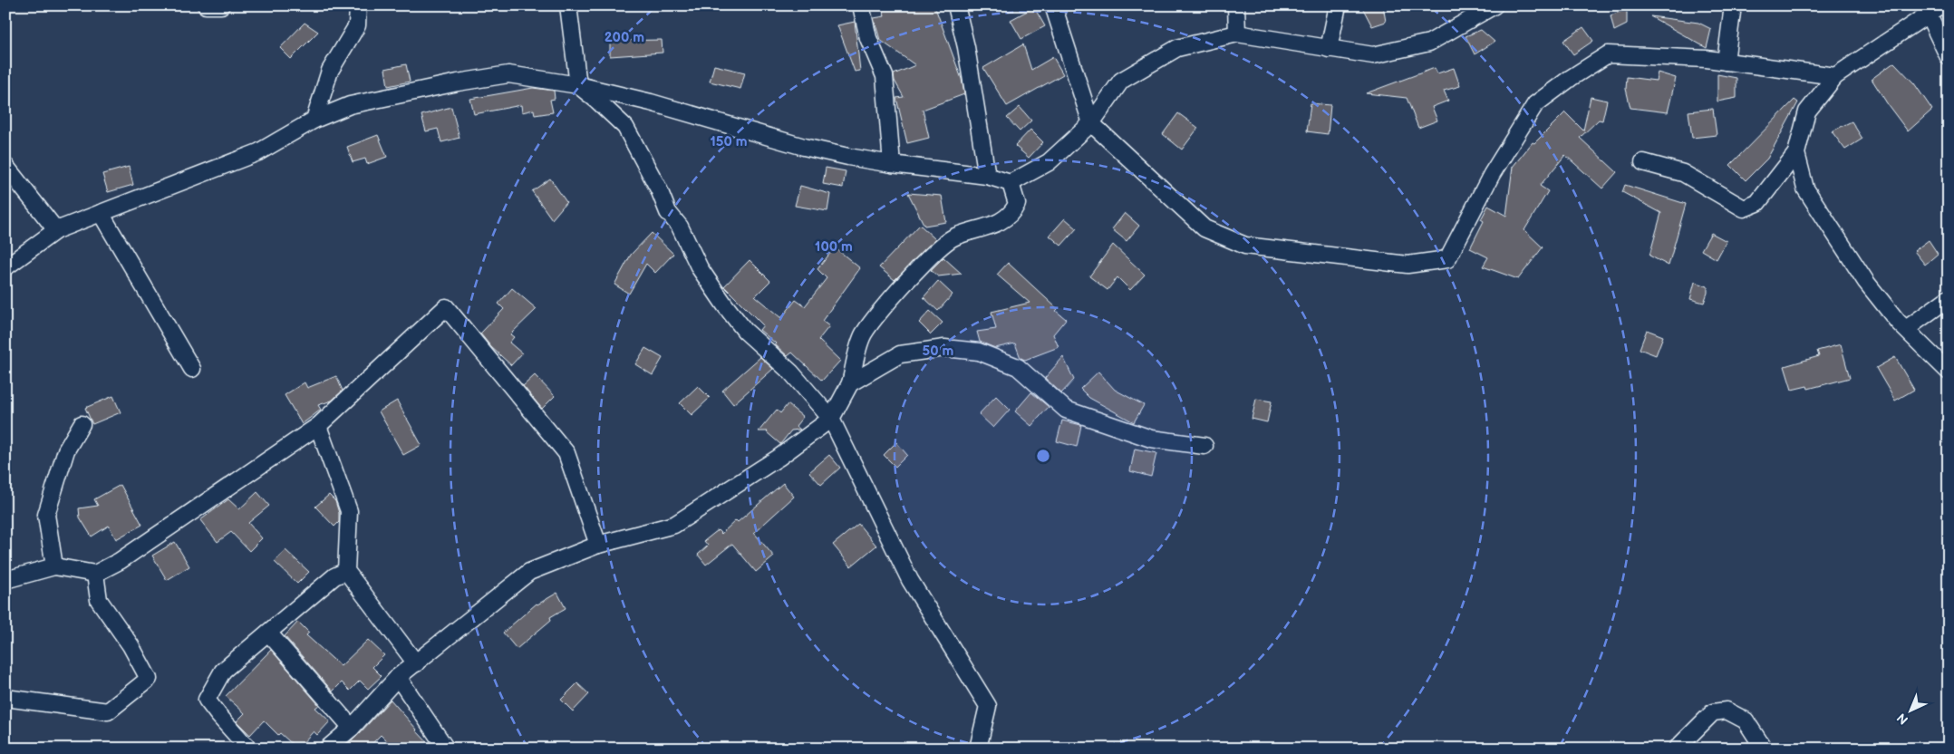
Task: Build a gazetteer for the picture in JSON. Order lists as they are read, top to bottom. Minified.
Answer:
{"north":"bottom left","rings":["200 m","150 m","100 m","50 m"]}
